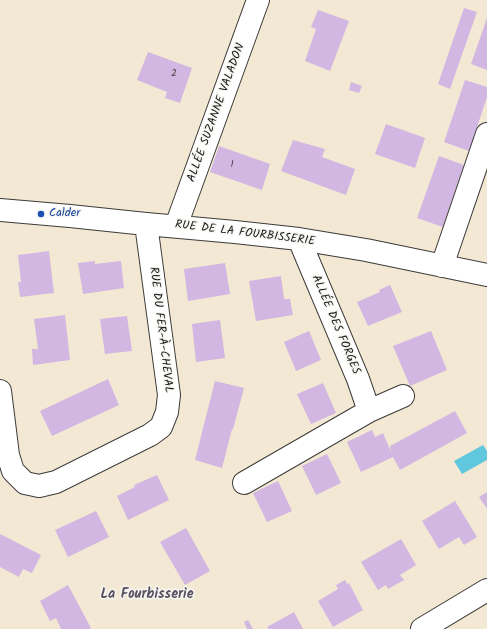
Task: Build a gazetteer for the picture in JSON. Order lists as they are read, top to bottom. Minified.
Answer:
{"streets":{"street":["ALLÉE SUZANNE VALADON","RUE DE LA FOURBISSERIE","ALLÉE DES FORGES","RUE DU FER-À-CHEVAL"]},"crossings":[["ALLÉE SUZANNE VALADON","RUE DE LA FOURBISSERIE"],["RUE DE LA FOURBISSERIE","ALLÉE DES FORGES"],["RUE DE LA FOURBISSERIE","RUE DU FER-À-CHEVAL"]],"districts":["La Fourbisserie"],"places":["Calder"],"house_numbers":["2","1"]}
